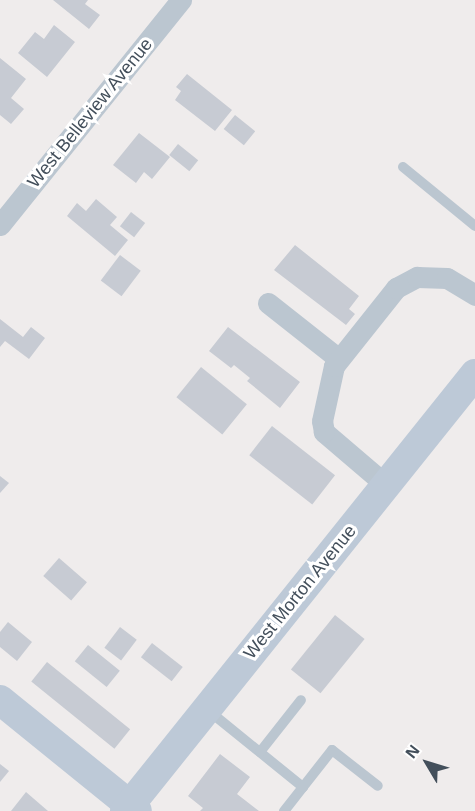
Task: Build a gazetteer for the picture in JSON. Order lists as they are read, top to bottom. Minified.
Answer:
{"streets":{"main road":["West Morton Avenue"],"street":["West Belleview Avenue"]},"north":"top left"}
